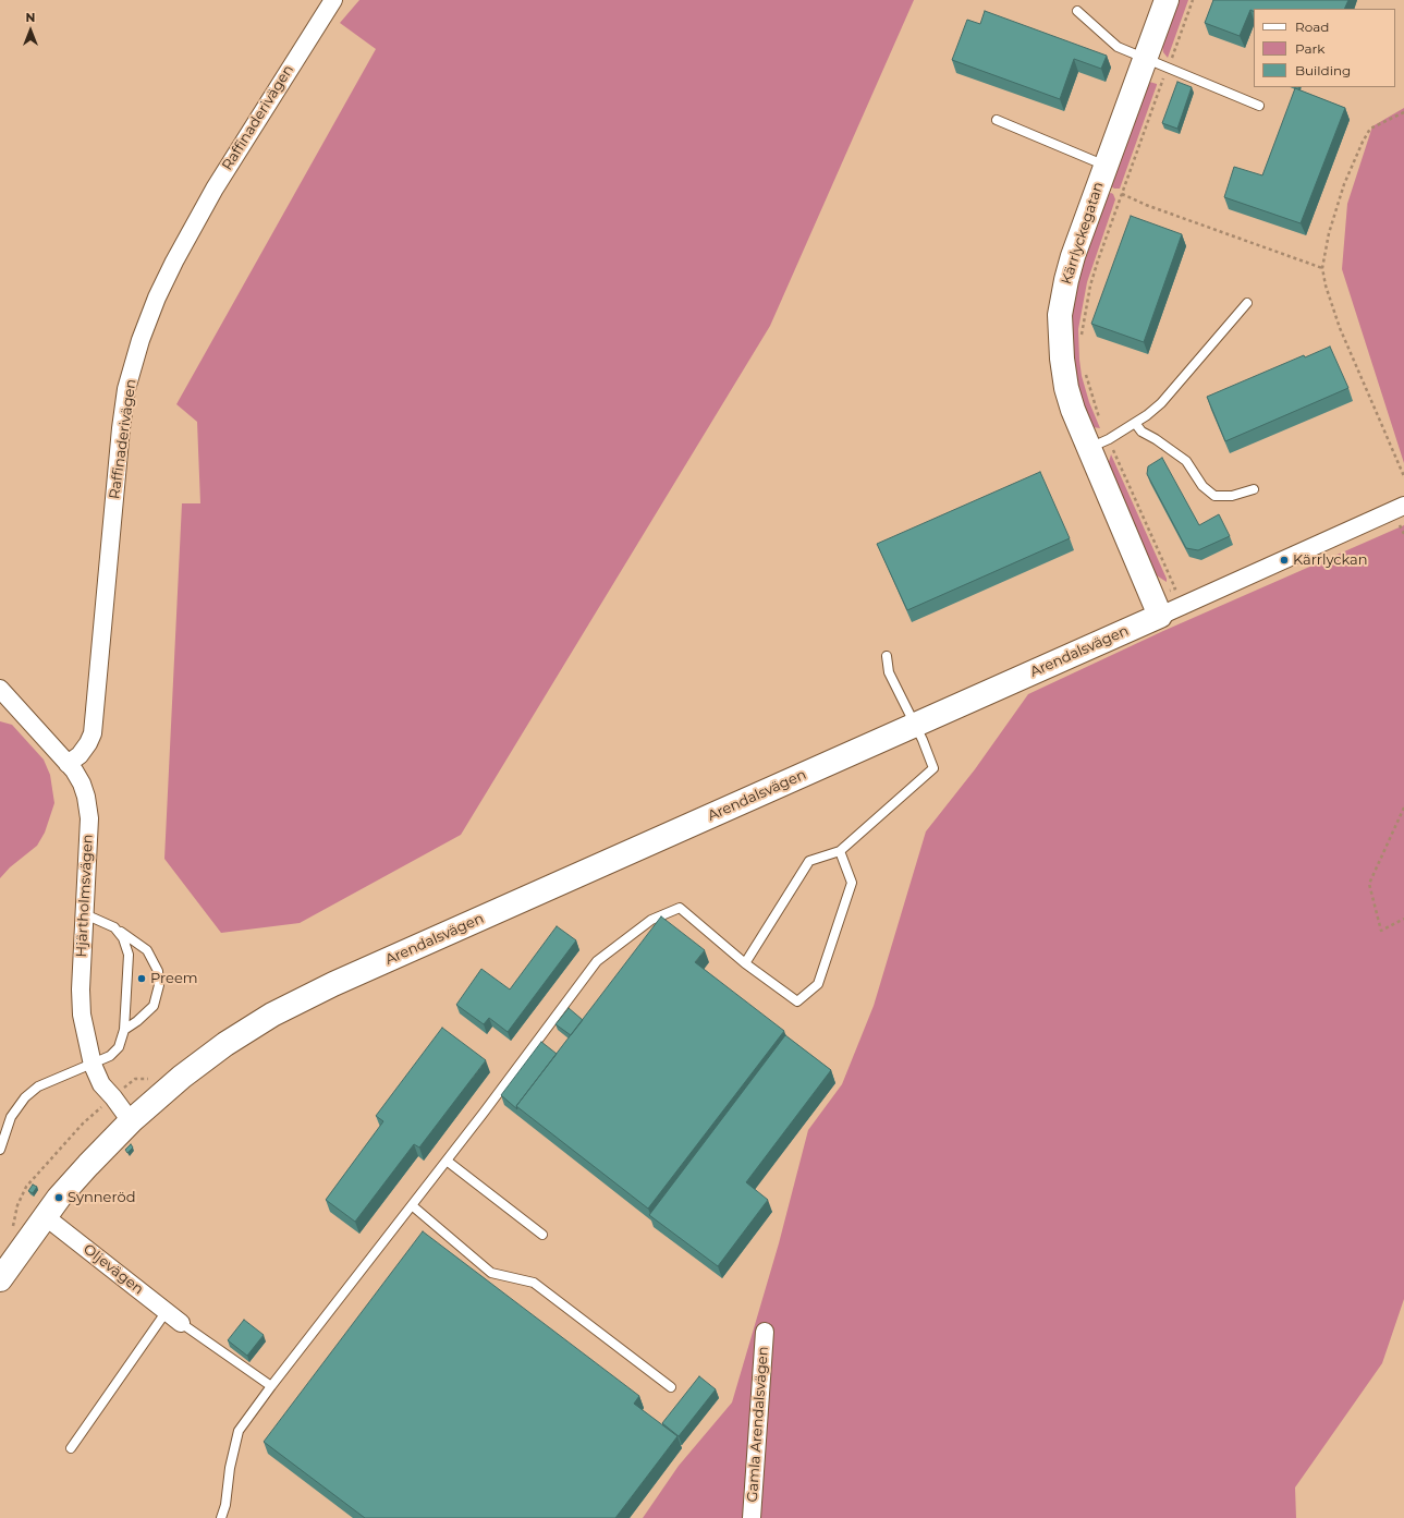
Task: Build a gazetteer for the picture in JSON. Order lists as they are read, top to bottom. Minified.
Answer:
{"streets":{"street":["Raffinaderivägen","Kärrlyckegatan","Arendalsvägen","Hjärtholmsvägen","Oljevägen","Gamla Arendalsvägen"]},"crossings":[["Raffinaderivägen","Hjärtholmsvägen"],["Kärrlyckegatan","Arendalsvägen"],["Arendalsvägen","Hjärtholmsvägen"]],"places":["Kärrlyckan","Preem","Synneröd"],"legend":["Road","Park","Building"],"north":"top"}
